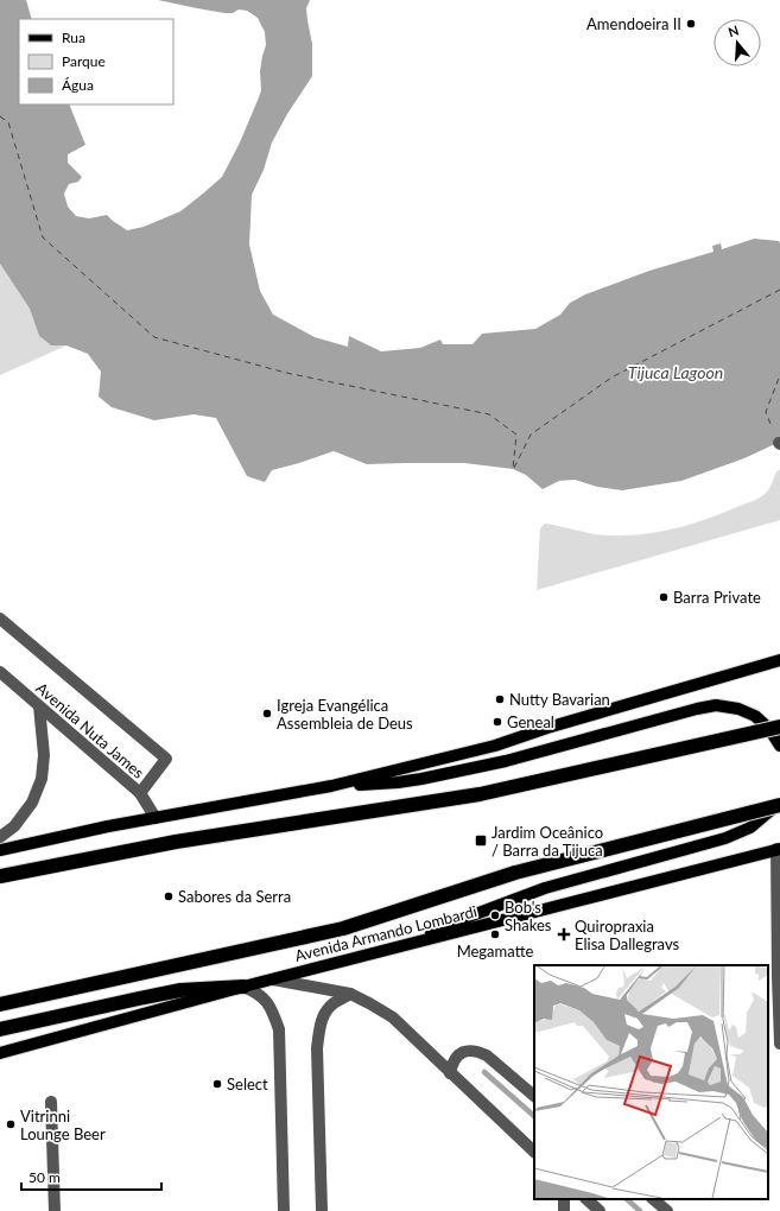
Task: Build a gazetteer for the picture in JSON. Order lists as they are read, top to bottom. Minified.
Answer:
{"streets":{"highway":["Avenida Armando Lombardi"],"street":["Avenida Nuta James"]},"water":["Tijuca Lagoon"],"places":{"other":["Amendoeira II","Barra Private","Nutty Bavarian","Igreja Evangélica Assembleia de Deus","Geneal","Sabores da Serra","Bob's Shakes","Megamatte","Select","Vitrinni Lounge Beer"],"transit":["Jardim Oceânico / Barra da Tijuca"],"health":["Quiropraxia Elisa Dallegravs"]},"legend":["Rua","Parque","Água"],"scale_bar":"50 m","north":"top"}
